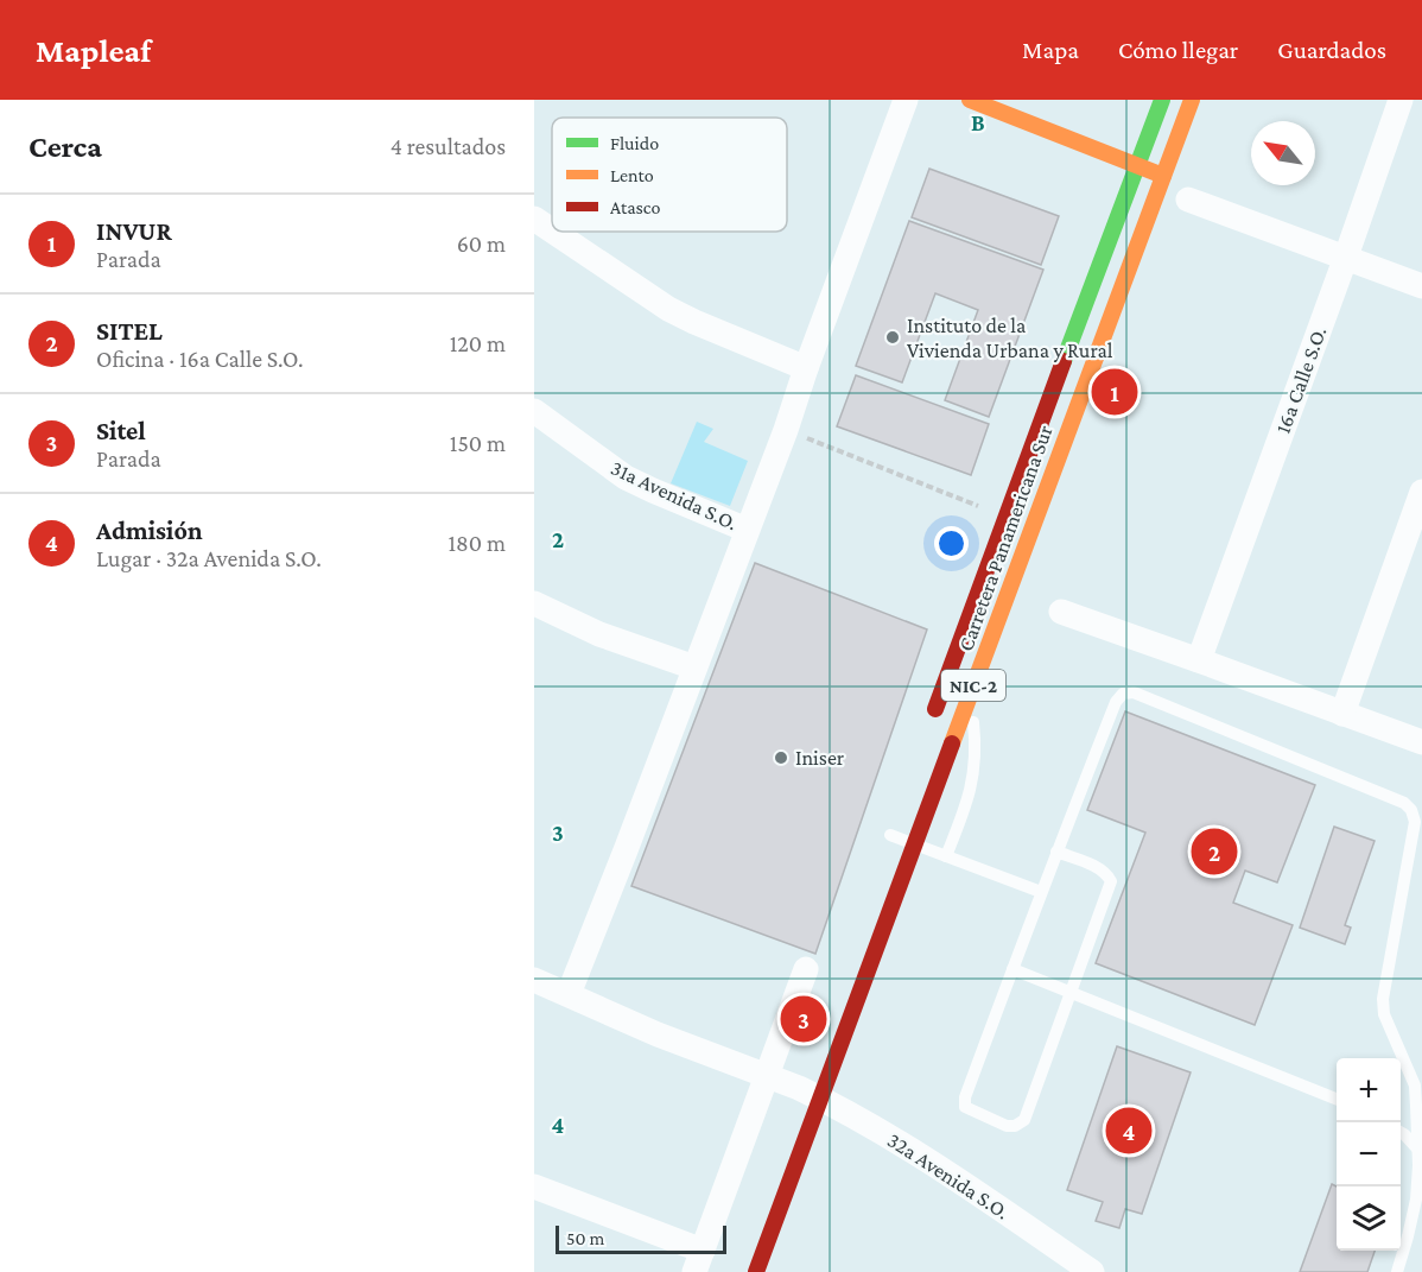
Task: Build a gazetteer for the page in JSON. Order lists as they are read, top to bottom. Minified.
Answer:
{"streets":{"main road":["Carretera Panamericana Sur","NIC-2"],"street":["16a Calle S.O.","31a Avenida S.O.","32a Avenida S.O."]},"crossings":[["Carretera Panamericana Sur","32a Avenida S.O."]],"places":["Instituto de la Vivienda Urbana y Rural","Iniser"],"legend":["Fluido","Lento","Atasco"],"scale_bar":"50 m","north":"top left","page":{"header":"Mapleaf","nav":["Mapa","Cómo llegar","Guardados"],"heading":["Cerca","4 resultados"],"list":[{"mark":"1","name":"INVUR","note":"Parada","value":"60 m"},{"mark":"2","name":"SITEL","note":"Oficina · 16a Calle S.O.","value":"120 m"},{"mark":"3","name":"Sitel","note":"Parada","value":"150 m"},{"mark":"4","name":"Admisión","note":"Lugar · 32a Avenida S.O.","value":"180 m"}],"pins":["1","2","3","4"],"map_buttons":["+","−"],"scale":"50 m"},"grid":{"columns":["B"],"rows":["2","3","4"]}}
